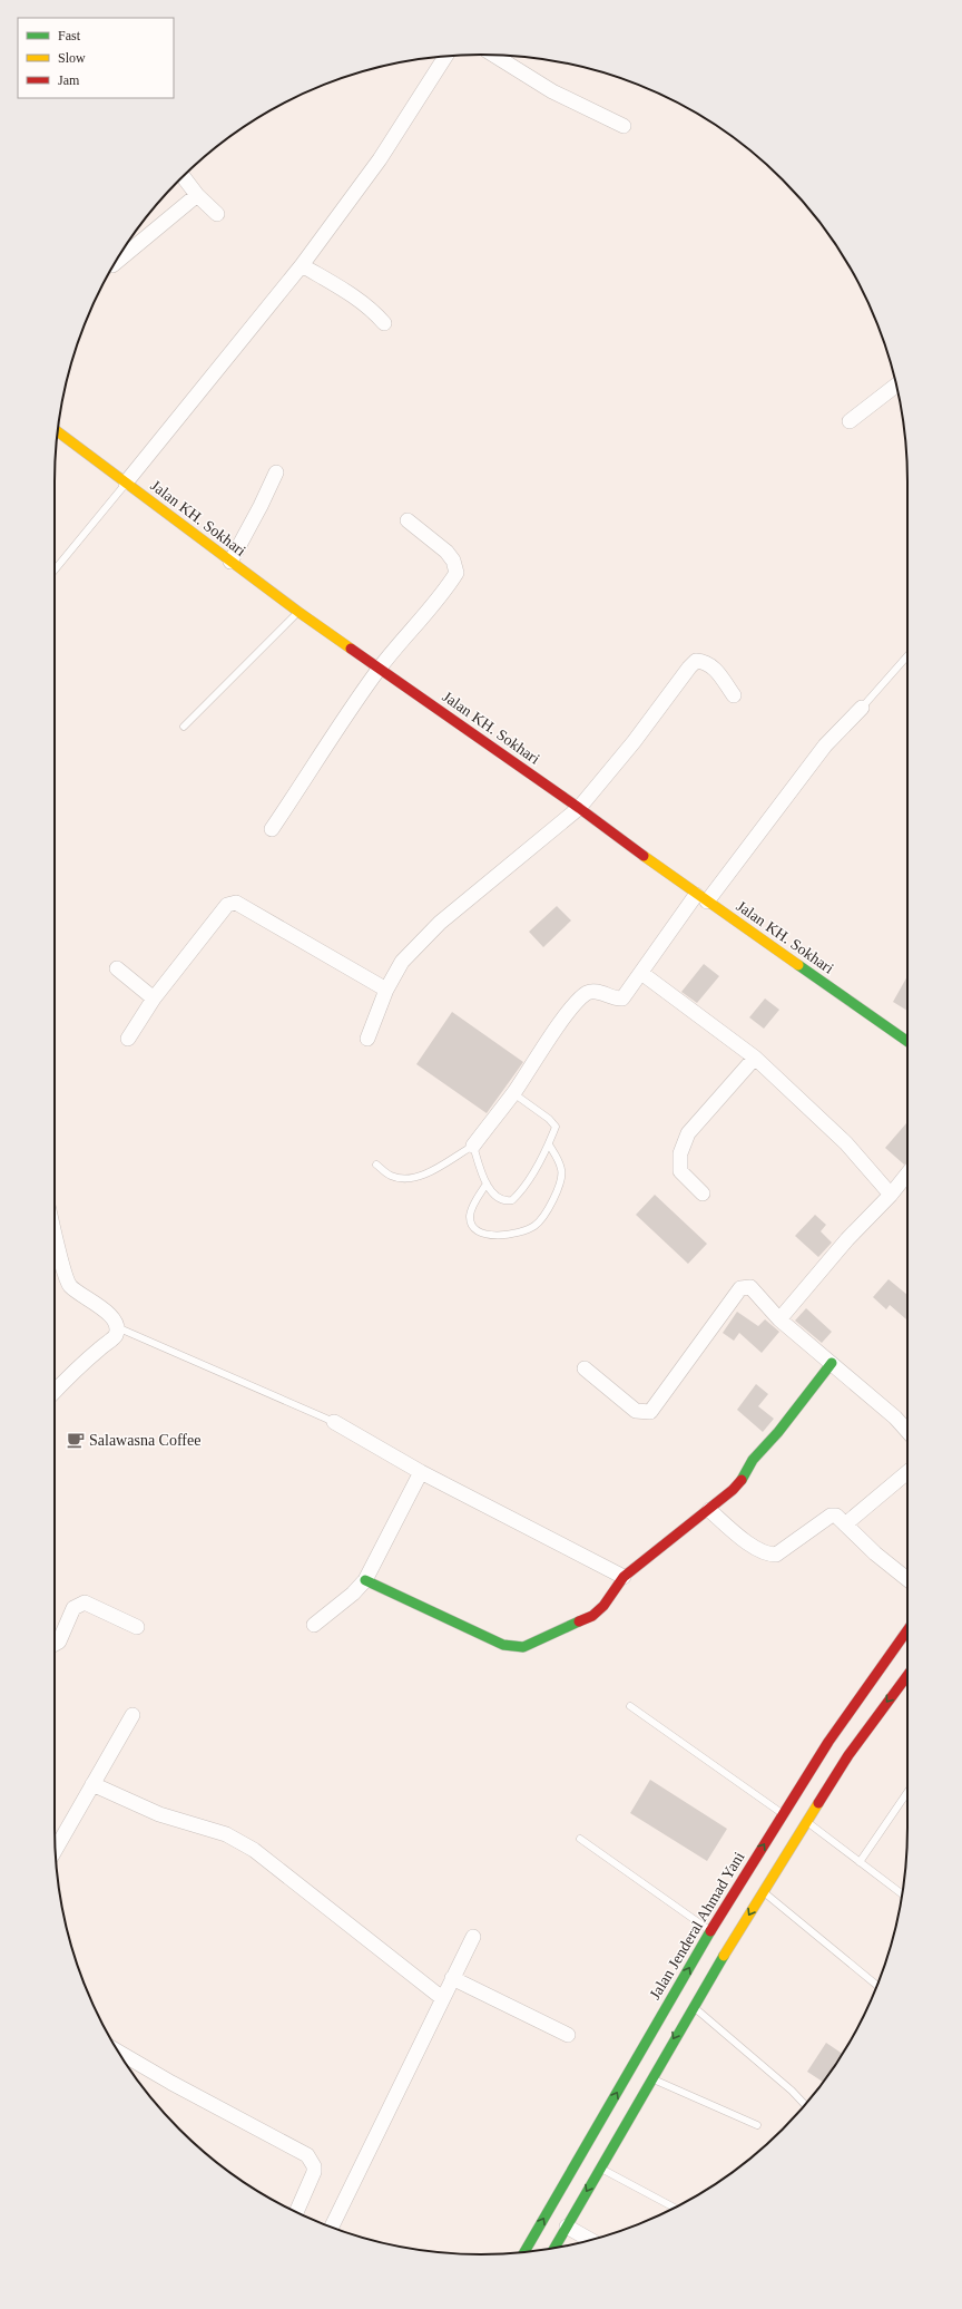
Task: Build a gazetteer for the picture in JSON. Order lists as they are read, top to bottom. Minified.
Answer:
{"streets":{"street":["Jalan KH. Sokhari","Jalan Jenderal Ahmad Yani"]},"places":{"cafe":["Salawasna Coffee"]},"legend":["Fast","Slow","Jam"]}
